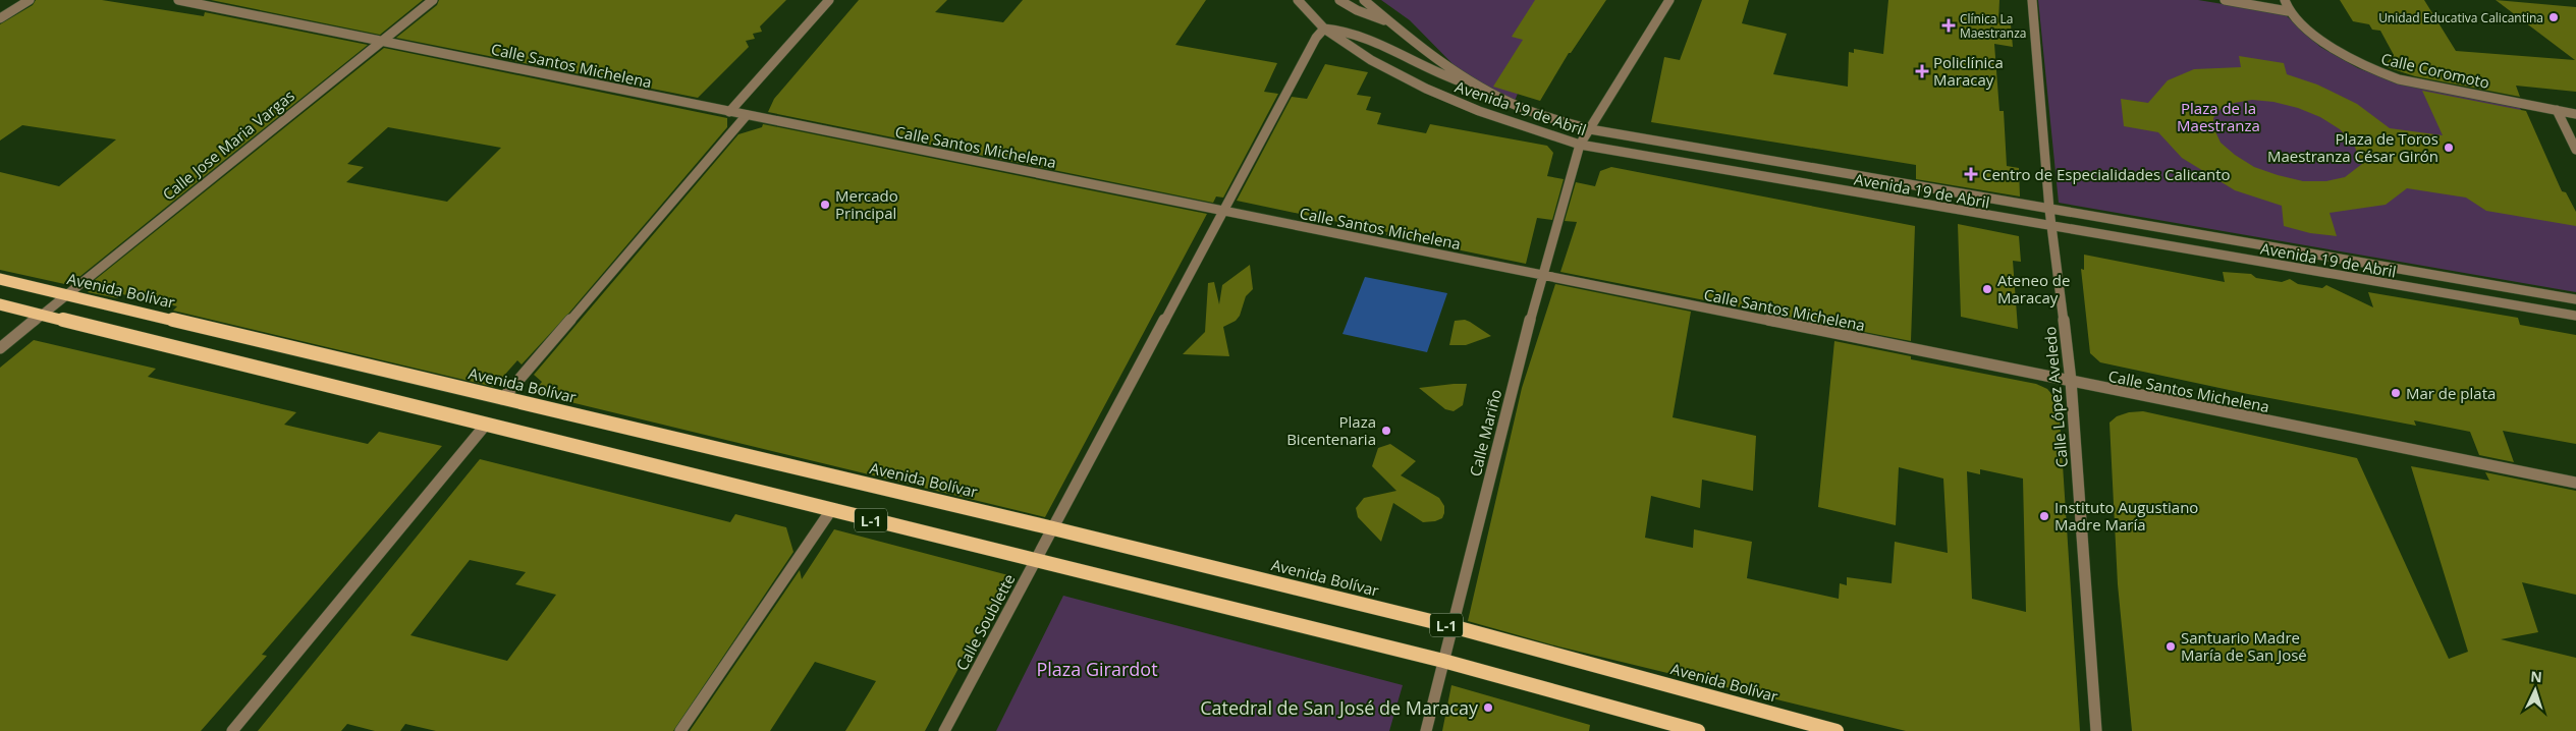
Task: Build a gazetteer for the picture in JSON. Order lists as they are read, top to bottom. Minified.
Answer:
{"streets":{"main road":["Avenida Bolívar","L-1"],"street":["Calle Santos Michelena","Calle Coromoto","Avenida 19 de Abril","Calle Jose Maria Vargas","Calle López Aveledo","Calle Mariño","Calle Soublette"]},"crossings":[["Calle Santos Michelena","Calle Jose Maria Vargas"],["Calle Santos Michelena","Calle López Aveledo"],["Calle Santos Michelena","Calle Mariño"],["Calle Santos Michelena","Calle Soublette"],["Avenida 19 de Abril","Calle López Aveledo"],["Avenida 19 de Abril","Calle Mariño"],["Avenida 19 de Abril","Calle Soublette"],["Calle Jose Maria Vargas","Avenida Bolívar"],["Calle Jose Maria Vargas","L-1"],["Avenida Bolívar","Calle Mariño"],["Avenida Bolívar","Calle Soublette"],["Calle Mariño","L-1"],["L-1","Calle Soublette"]],"parks":["Plaza de la Maestranza","Plaza Girardot"],"places":{"other":["Unidad Educativa Calicantina","Plaza de Toros Maestranza César Girón","Mercado Principal","Ateneo de Maracay","Mar de plata","Plaza Bicentenaria","Instituto Augustiano Madre María","Santuario Madre María de San José","Catedral de San José de Maracay"],"health":["Clínica La Maestranza","Policlínica Maracay","Centro de Especialidades Calicanto"]},"north":"top"}
